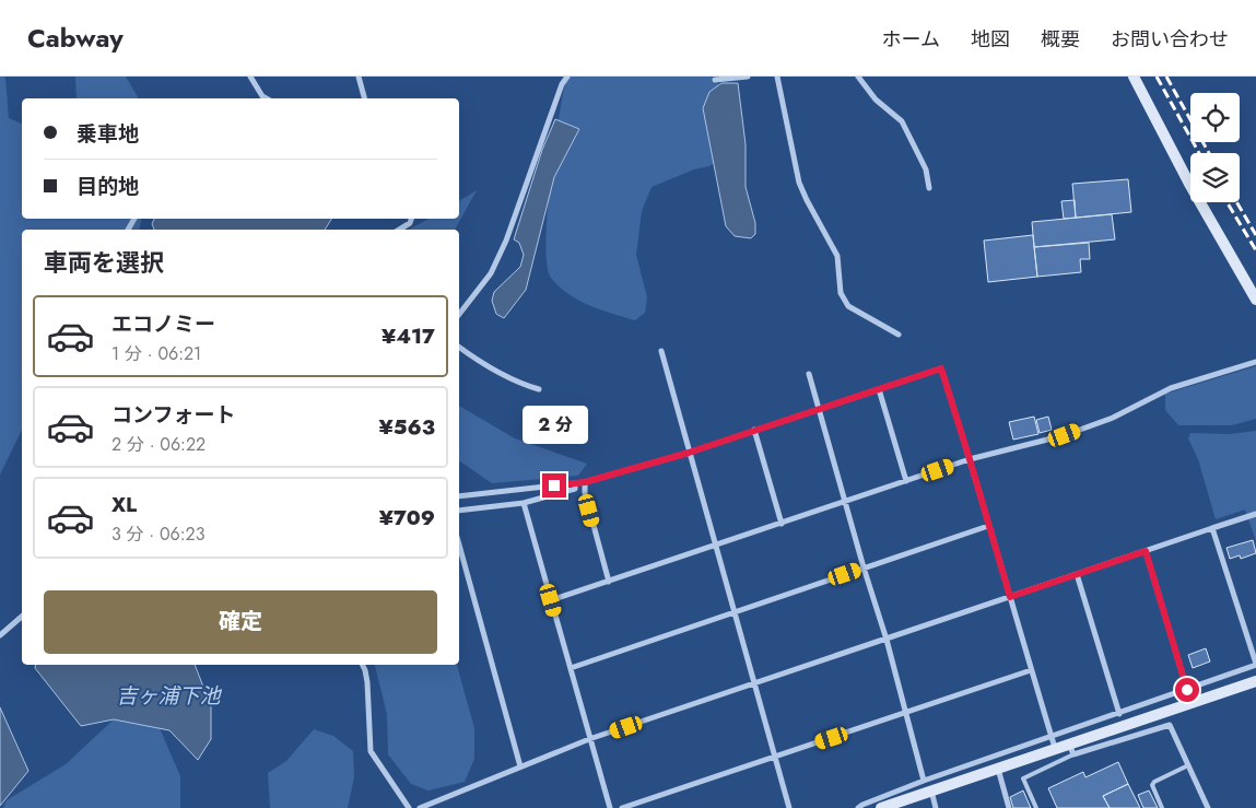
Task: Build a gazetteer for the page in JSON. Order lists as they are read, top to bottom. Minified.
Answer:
{"water":["吉ヶ浦下池"],"page":{"header":"Cabway","nav":["ホーム","地図","概要","お問い合わせ"],"banner":["乗車地","目的地"],"heading":"車両を選択","list":[{"name":"エコノミー","note":"1 分 · 06:21","value":"¥417"},{"name":"コンフォート","note":"2 分 · 06:22","value":"¥563"},{"name":"XL","note":"3 分 · 06:23","value":"¥709"}],"bubble":"2 分","buttons":"確定"}}
